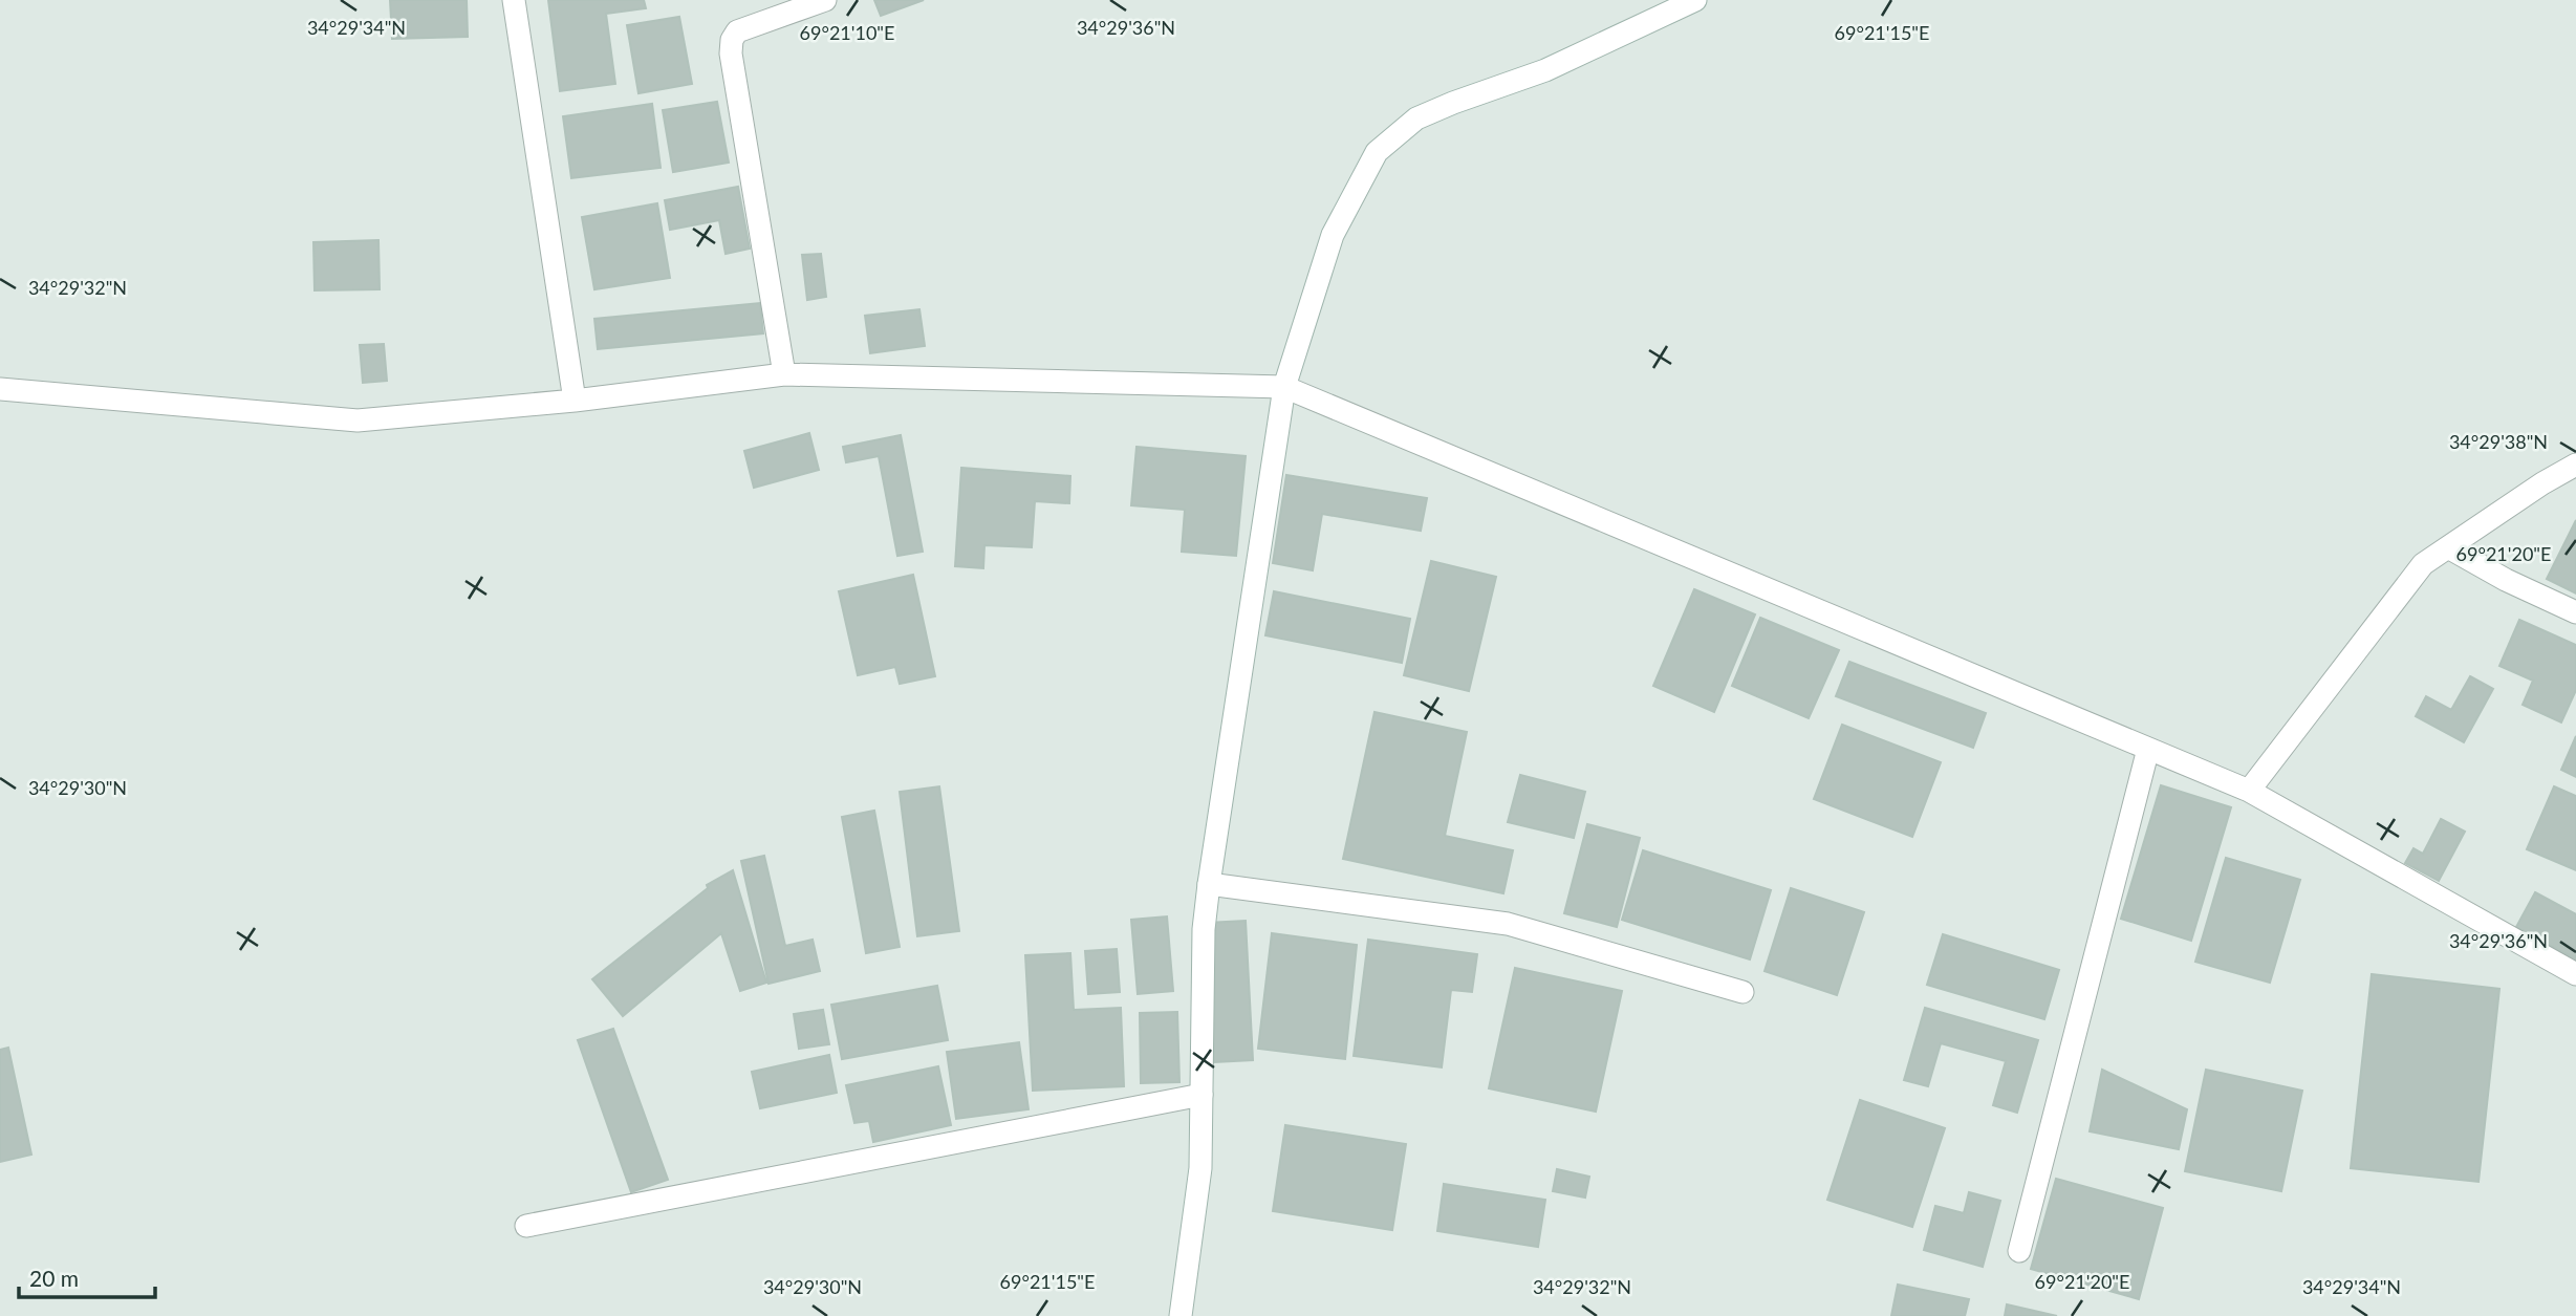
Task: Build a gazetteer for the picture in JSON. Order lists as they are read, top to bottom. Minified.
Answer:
{"scale_bar":"20 m","coordinates":["34°29'34\"N","34°29'36\"N","69°21'10\"E","69°21'15\"E","34°29'32\"N","34°29'38\"N","69°21'20\"E","34°29'30\"N"]}
